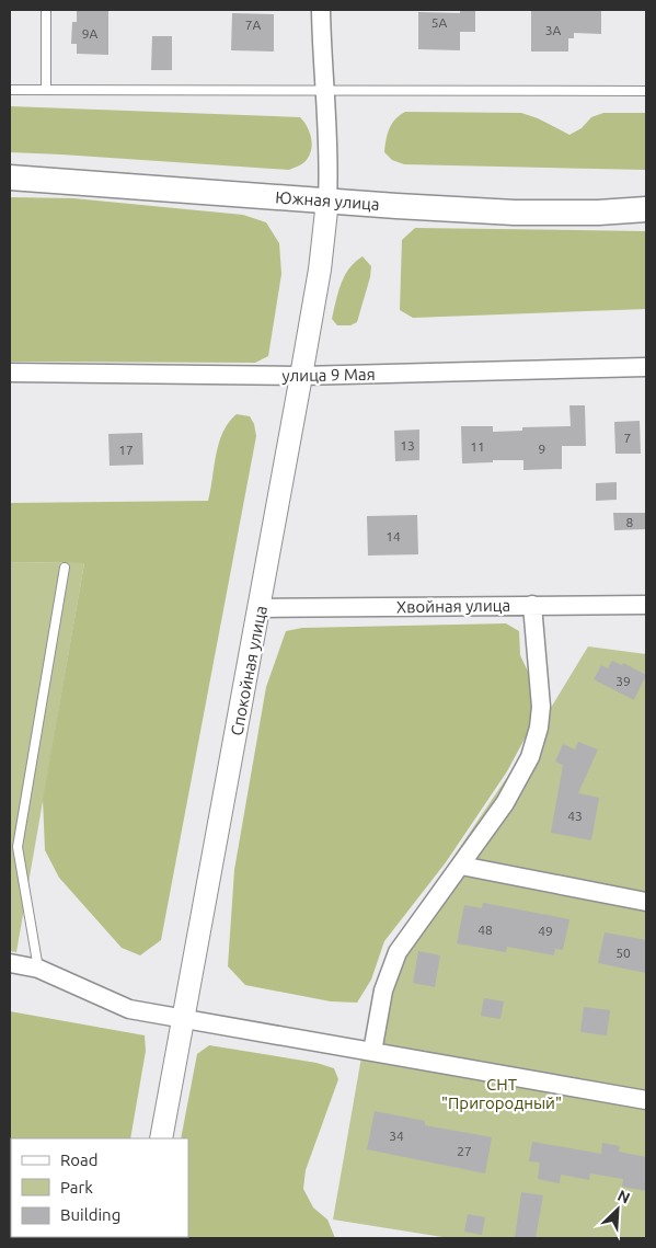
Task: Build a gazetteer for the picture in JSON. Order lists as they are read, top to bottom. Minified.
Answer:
{"streets":{"main road":["Южная улица"],"street":["улица 9 Мая","Хвойная улица","Спокойная улица"]},"crossings":[["Южная улица","Спокойная улица"],["улица 9 Мая","Спокойная улица"],["Хвойная улица","Спокойная улица"]],"parks":["СНТ \"Пригородный\""],"house_numbers":["5А","7А","3А","9А","7","13","11","9","17","8","14","39","43","48","49","50","34","27"],"legend":["Road","Park","Building"],"north":"top right"}
